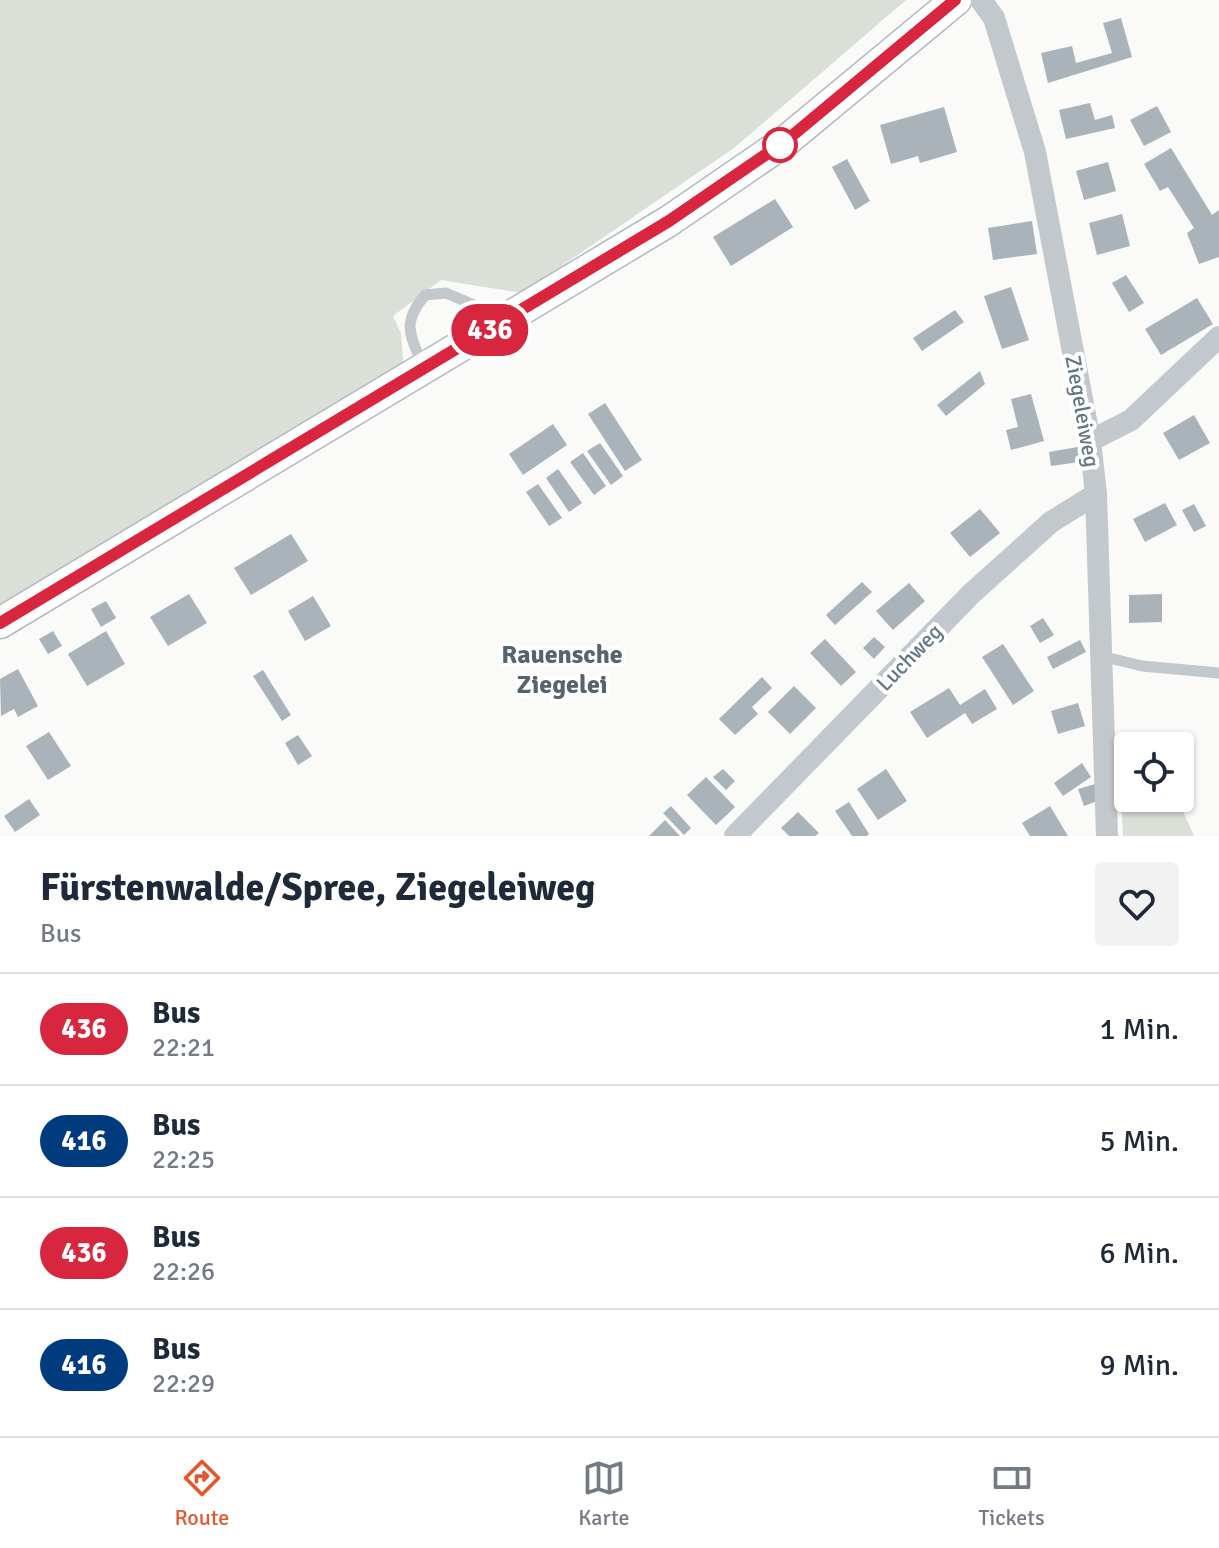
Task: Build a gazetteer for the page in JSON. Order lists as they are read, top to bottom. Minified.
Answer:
{"streets":{"street":["Ziegeleiweg","Luchweg"]},"crossings":[["Ziegeleiweg","Luchweg"]],"districts":["Rauensche Ziegelei"],"lines":["bus line 436"],"page":{"on_map":"436","heading":["Fürstenwalde/Spree, Ziegeleiweg","Bus"],"list":[{"mark":"436","name":"Bus","note":"22:21","value":"1 Min."},{"mark":"416","name":"Bus","note":"22:25","value":"5 Min."},{"mark":"436","name":"Bus","note":"22:26","value":"6 Min."},{"mark":"416","name":"Bus","note":"22:29","value":"9 Min."}],"tabs":["Route","Karte","Tickets"]}}
